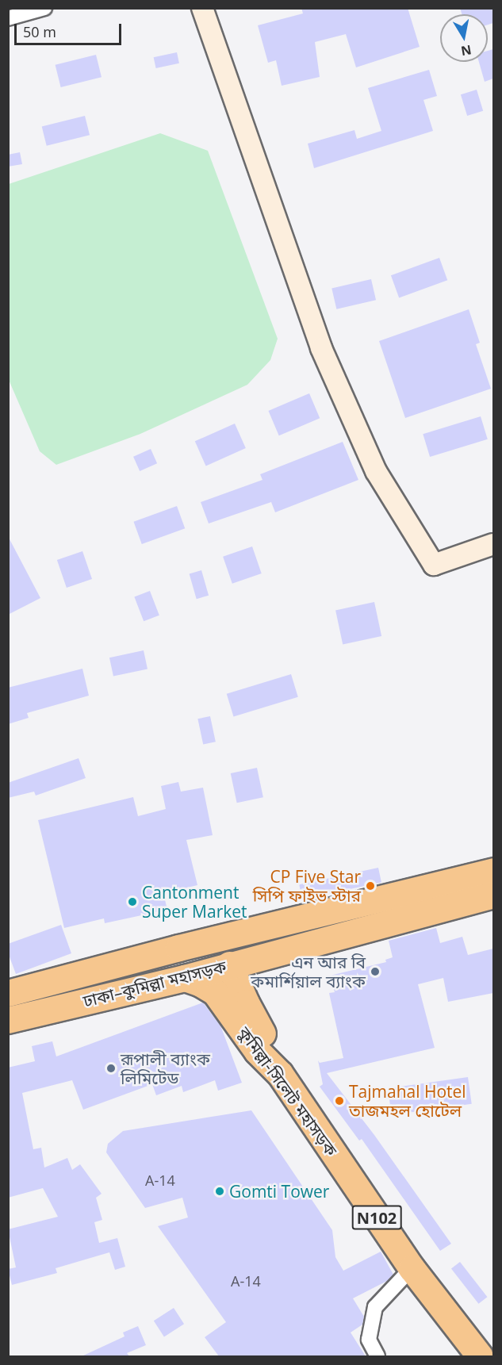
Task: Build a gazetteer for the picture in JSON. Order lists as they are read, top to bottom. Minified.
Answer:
{"streets":{"highway":["ঢাকা–কুমিল্লা মহাসড়ক","কুমিল্লা-সিলেট মহাসড়ক","N102"]},"crossings":[["ঢাকা–কুমিল্লা মহাসড়ক","কুমিল্লা-সিলেট মহাসড়ক"],["ঢাকা–কুমিল্লা মহাসড়ক","N102"],["কুমিল্লা-সিলেট মহাসড়ক","N102"]],"places":["CP Five Star সিপি ফাইভ স্টার","Cantonment Super Market","এন আর বি কমার্শিয়াল ব্যাংক","রূপালী ব্যাংক লিমিটেড","Tajmahal Hotel তাজমহল হোটেল","Gomti Tower"],"house_numbers":["A-14","A-14"],"scale_bar":"50 m","north":"bottom"}
